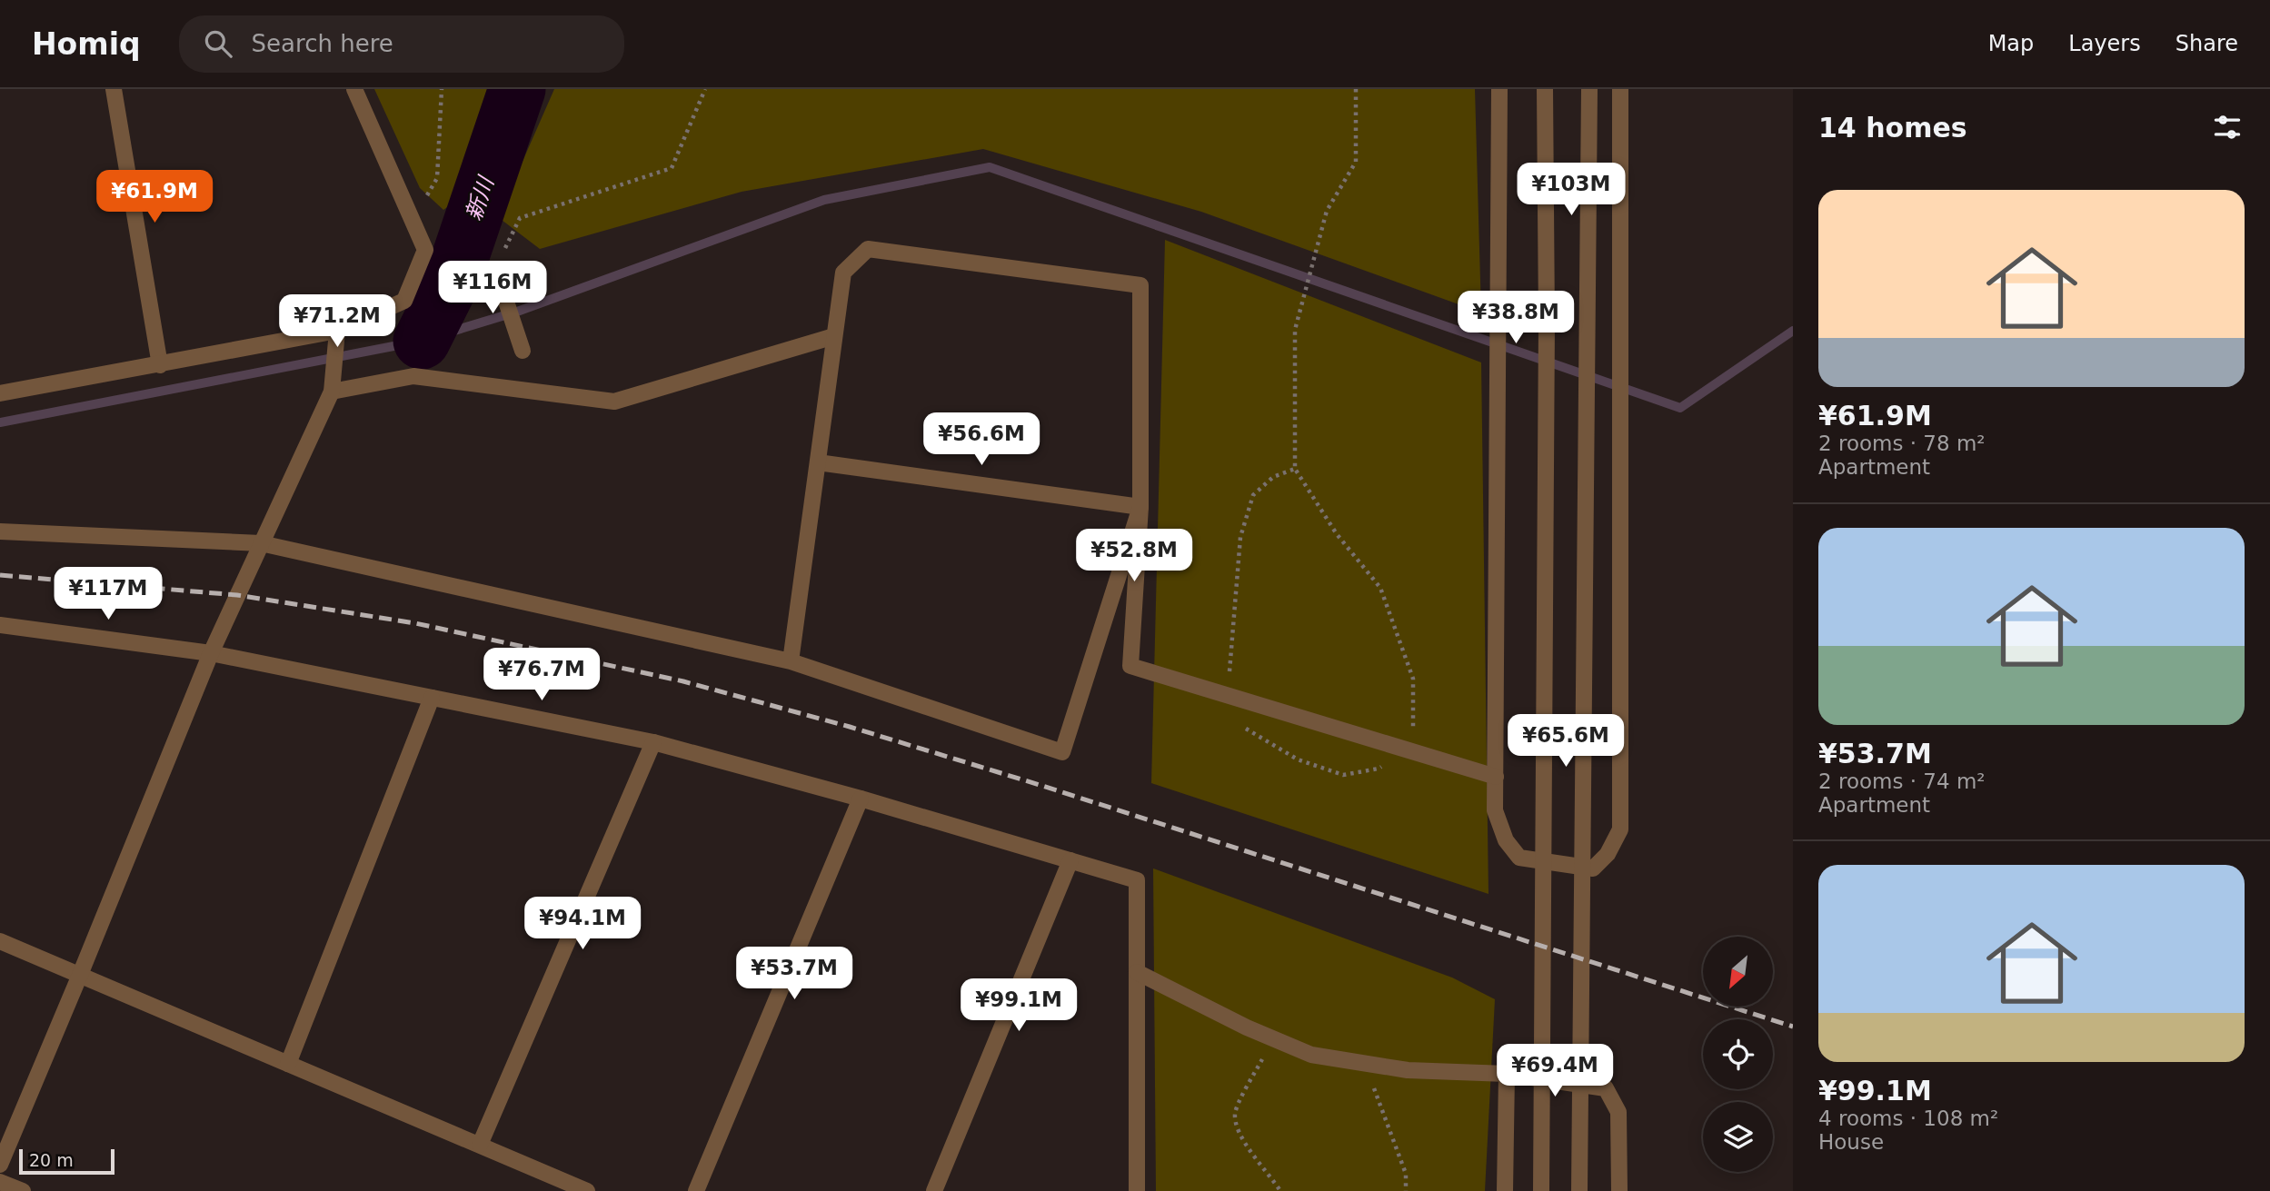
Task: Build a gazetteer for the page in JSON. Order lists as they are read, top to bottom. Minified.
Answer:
{"water":["新川"],"scale_bar":"20 m","north":"bottom left","page":{"header":"Homiq","search":"Search here","nav":["Map","Layers","Share"],"heading":"14 homes","price":["¥103M","¥61.9M","¥116M","¥38.8M","¥71.2M","¥56.6M","¥52.8M","¥117M","¥76.7M","¥65.6M","¥94.1M","¥53.7M","¥99.1M","¥69.4M"],"list":[{"name":"¥61.9M","note":"2 rooms · 78 m² · Apartment"},{"name":"¥53.7M","note":"2 rooms · 74 m² · Apartment"},{"name":"¥99.1M","note":"4 rooms · 108 m² · House"}],"scale":"20 m"}}
